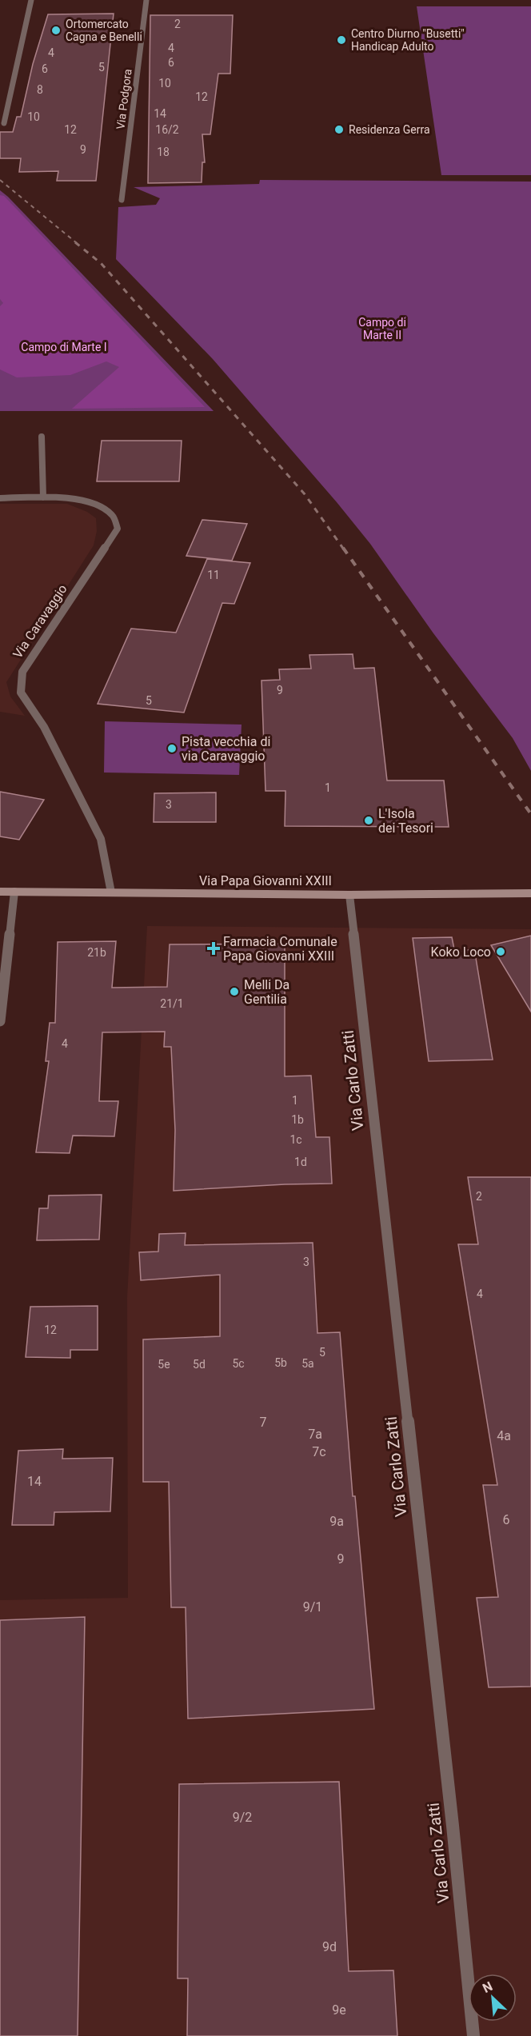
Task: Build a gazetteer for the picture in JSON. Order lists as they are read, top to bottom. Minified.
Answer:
{"streets":{"main road":["Via Papa Giovanni XXIII"],"street":["Via Podgora","Via Caravaggio","Via Carlo Zatti"]},"crossings":[["Via Caravaggio","Via Papa Giovanni XXIII"],["Via Papa Giovanni XXIII","Via Carlo Zatti"]],"parks":["Campo di Marte II","Campo di Marte I"],"places":{"other":["Ortomercato Cagna e Benelli","Centro Diurno \"Busetti\" Handicap Adulto","Residenza Gerra","Pista vecchia di via Caravaggio","L'Isola dei Tesori","Koko Loco","Melli Da Gentilia"],"health":["Farmacia Comunale Papa Giovanni XXIII"]},"house_numbers":["2","4","4","6","5","6","10","8","12","14","10","12","16/2","9","18","11","9","5","1","3","21b","21/1","4","1","1b","1c","1d","2","3","4","12","5","5b","5c","5a","5e","5d","7","7a","4a","7c","14","6","9a","9","9/1","9/2","9d","9e"],"north":"top left"}
